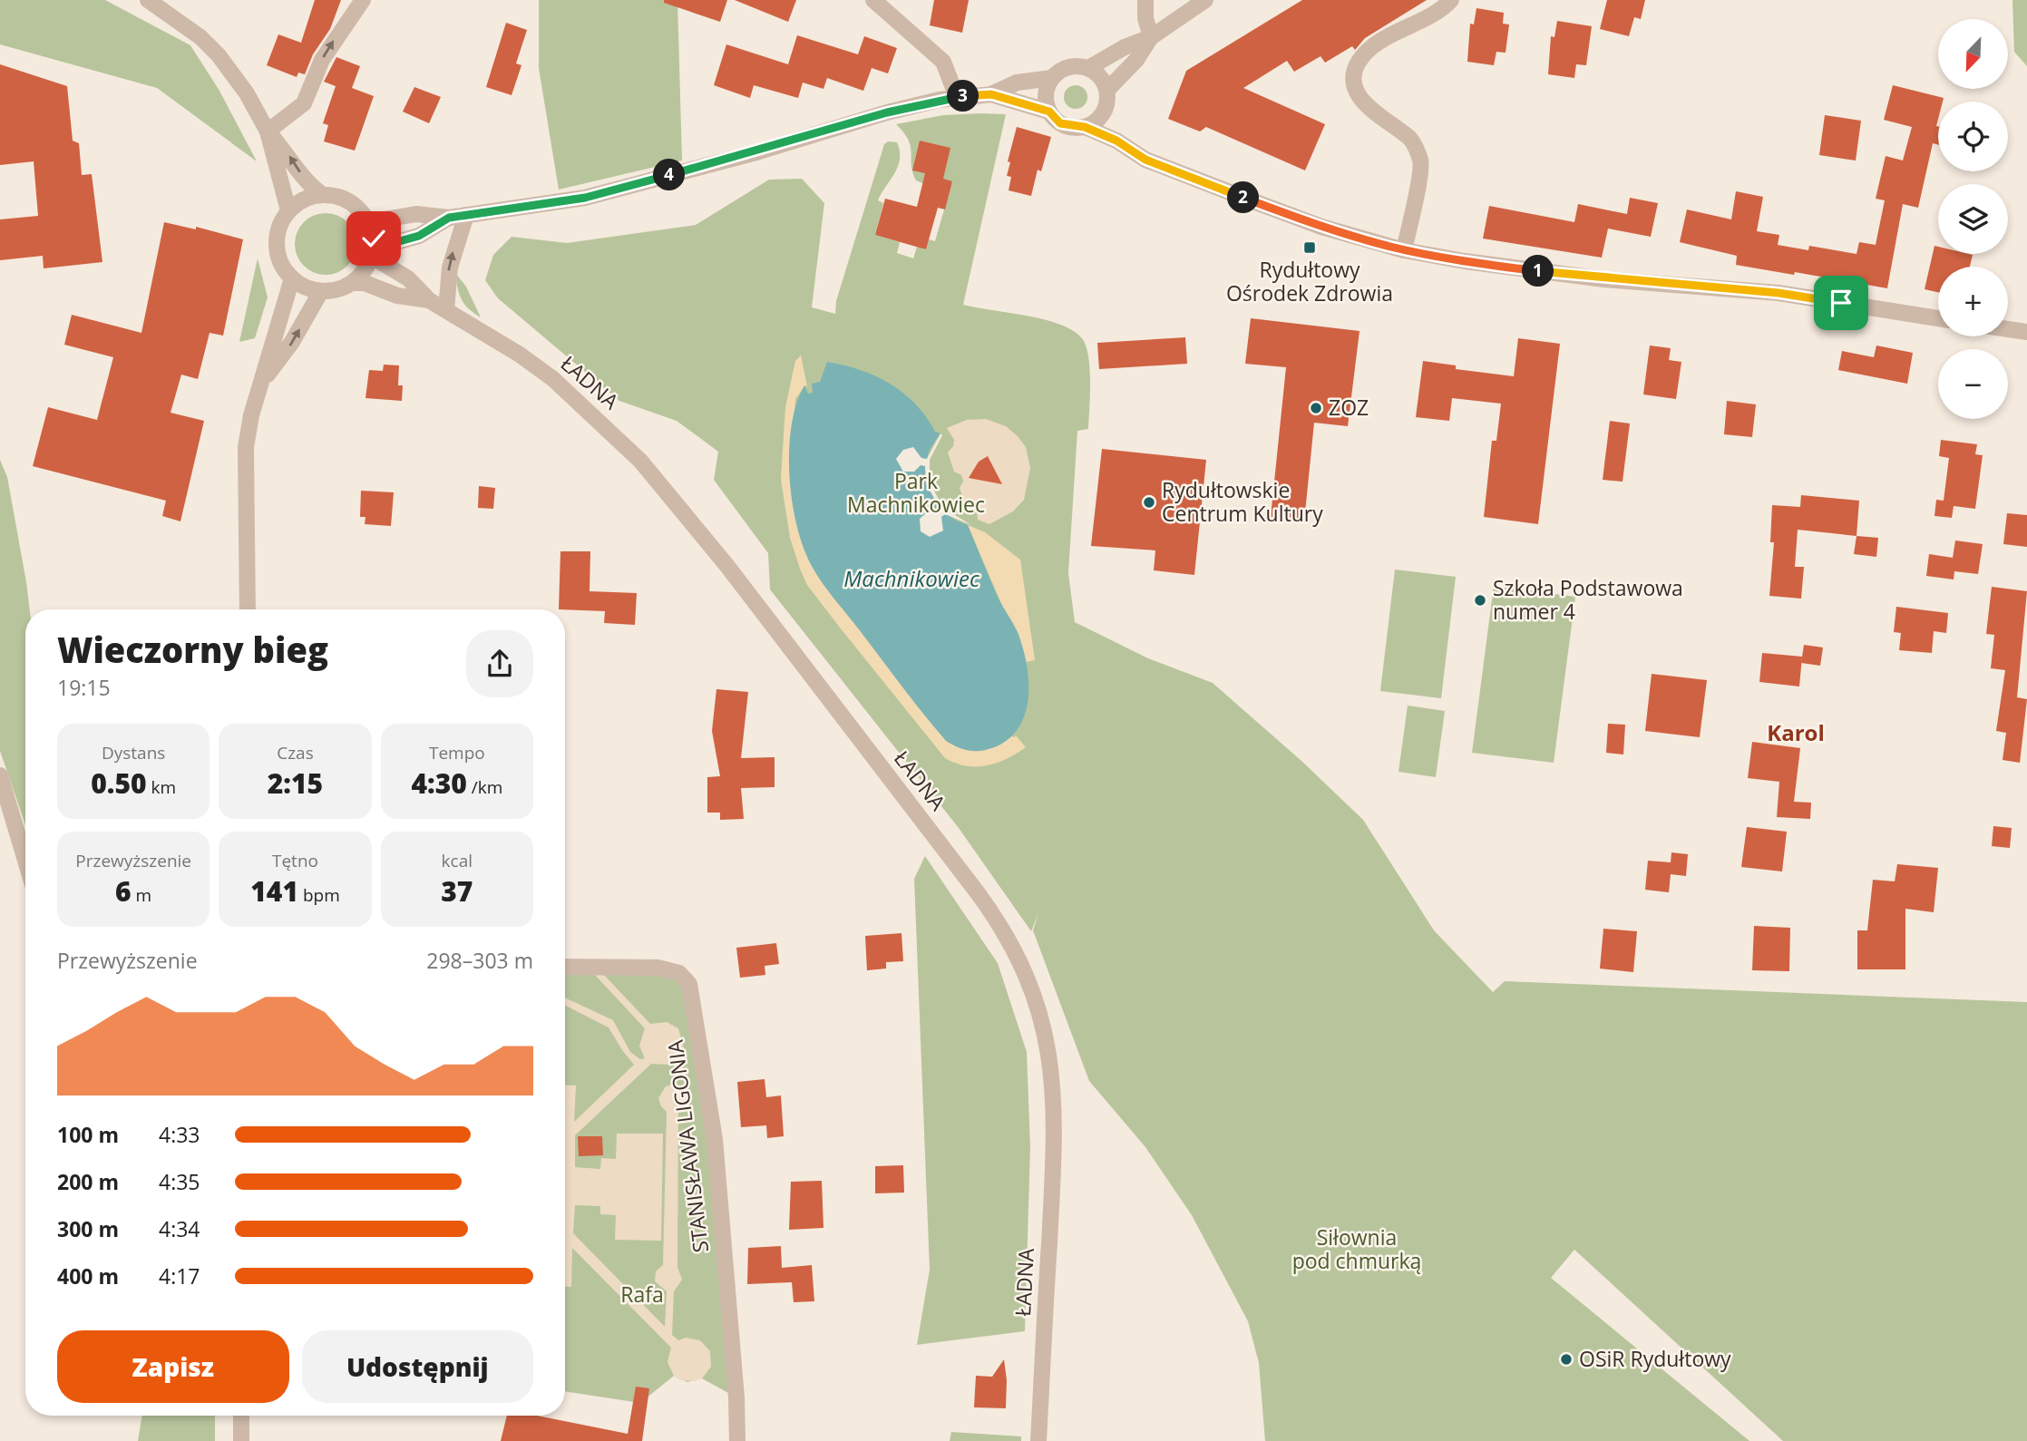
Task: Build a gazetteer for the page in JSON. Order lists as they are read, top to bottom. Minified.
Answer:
{"streets":{"street":["ŁADNA","STANISŁAWA LIGONIA"]},"districts":["Karol"],"water":["Machnikowiec"],"parks":["Park Machnikowiec","Siłownia pod chmurką","Rafa"],"places":{"transit":["Rydułtowy Ośrodek Zdrowia"],"other":["ZOZ","Rydułtowskie Centrum Kultury","Szkoła Podstawowa numer 4","OSiR Rydułtowy"]},"north":"bottom left","page":{"map_buttons":["+","−"],"pins":["3","4","2","1"],"heading":["Wieczorny bieg","19:15"],"stats":[["Dystans","0.50 km"],["Czas","2:15"],["Tempo","4:30 /km"],["Przewyższenie","6 m"],["Tętno","141 bpm"],["kcal","37"]],"chart":["Przewyższenie","298–303 m"],"list":[{"name":"100 m","note":"4:33"},{"name":"200 m","note":"4:35"},{"name":"300 m","note":"4:34"},{"name":"400 m","note":"4:17"}],"buttons":["Zapisz","Udostępnij"]}}
